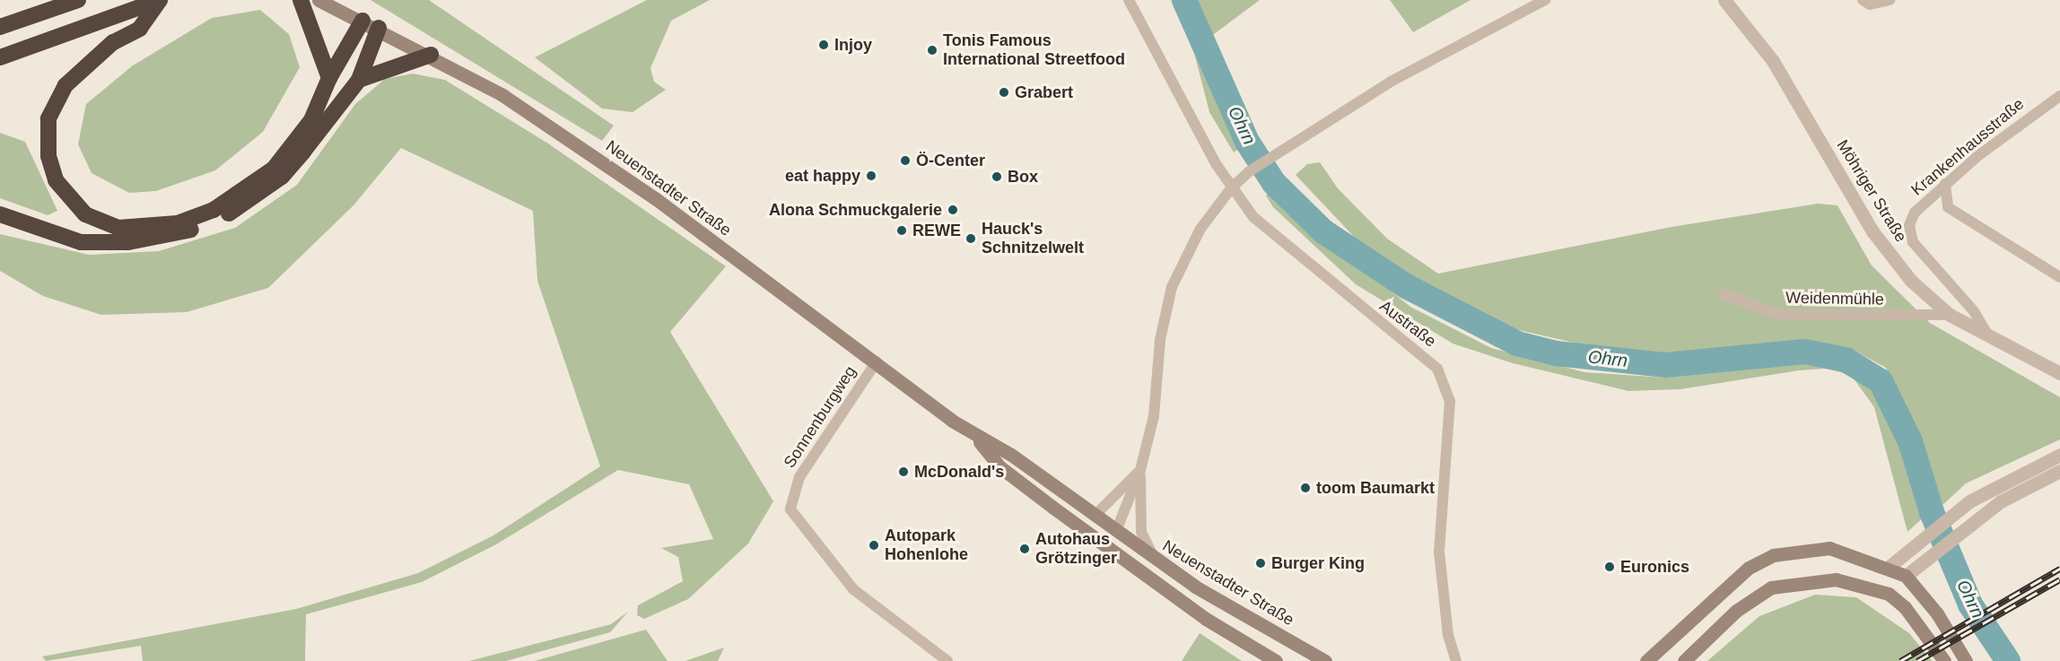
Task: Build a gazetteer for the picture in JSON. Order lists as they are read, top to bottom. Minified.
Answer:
{"streets":{"main road":["Neuenstadter Straße"],"street":["Krankenhausstraße","Möhriger Straße","Weidenmühle","Austraße","Sonnenburgweg"]},"crossings":[["Krankenhausstraße","Möhriger Straße"],["Neuenstadter Straße","Sonnenburgweg"],["Möhriger Straße","Weidenmühle"]],"water":["Ohrn"],"places":["Injoy","Tonis Famous International Streetfood","Grabert","Ö-Center","eat happy","Box","Alona Schmuckgalerie","REWE","Hauck's Schnitzelwelt","McDonald's","toom Baumarkt","Autopark Hohenlohe","Autohaus Grötzinger","Burger King","Euronics"]}
